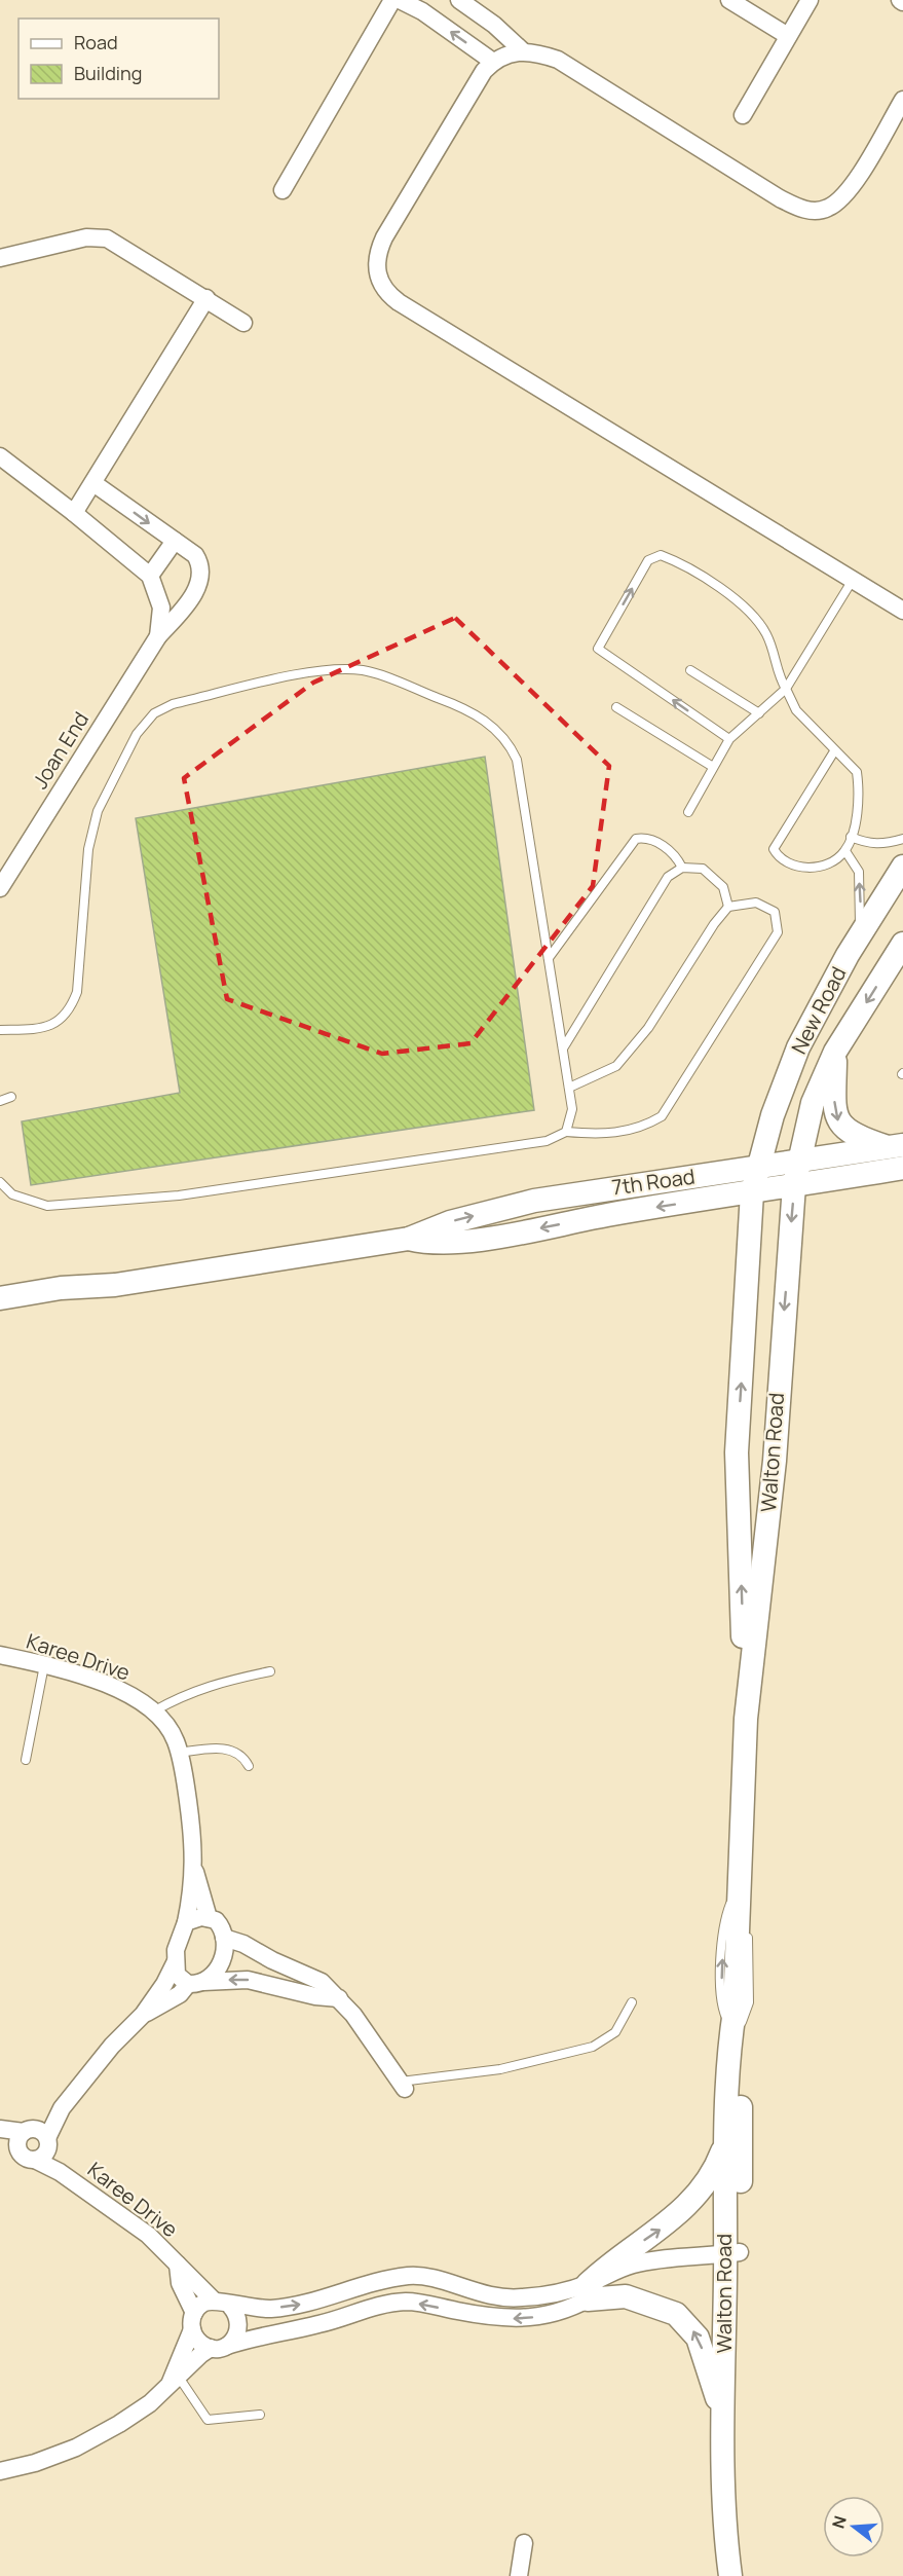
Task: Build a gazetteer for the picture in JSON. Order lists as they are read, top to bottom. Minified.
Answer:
{"streets":{"main road":["New Road","7th Road","Walton Road"],"street":["Joan End","Karee Drive"]},"crossings":[["New Road","7th Road"],["New Road","Walton Road"],["7th Road","Walton Road"]],"legend":["Road","Building"],"north":"left"}
